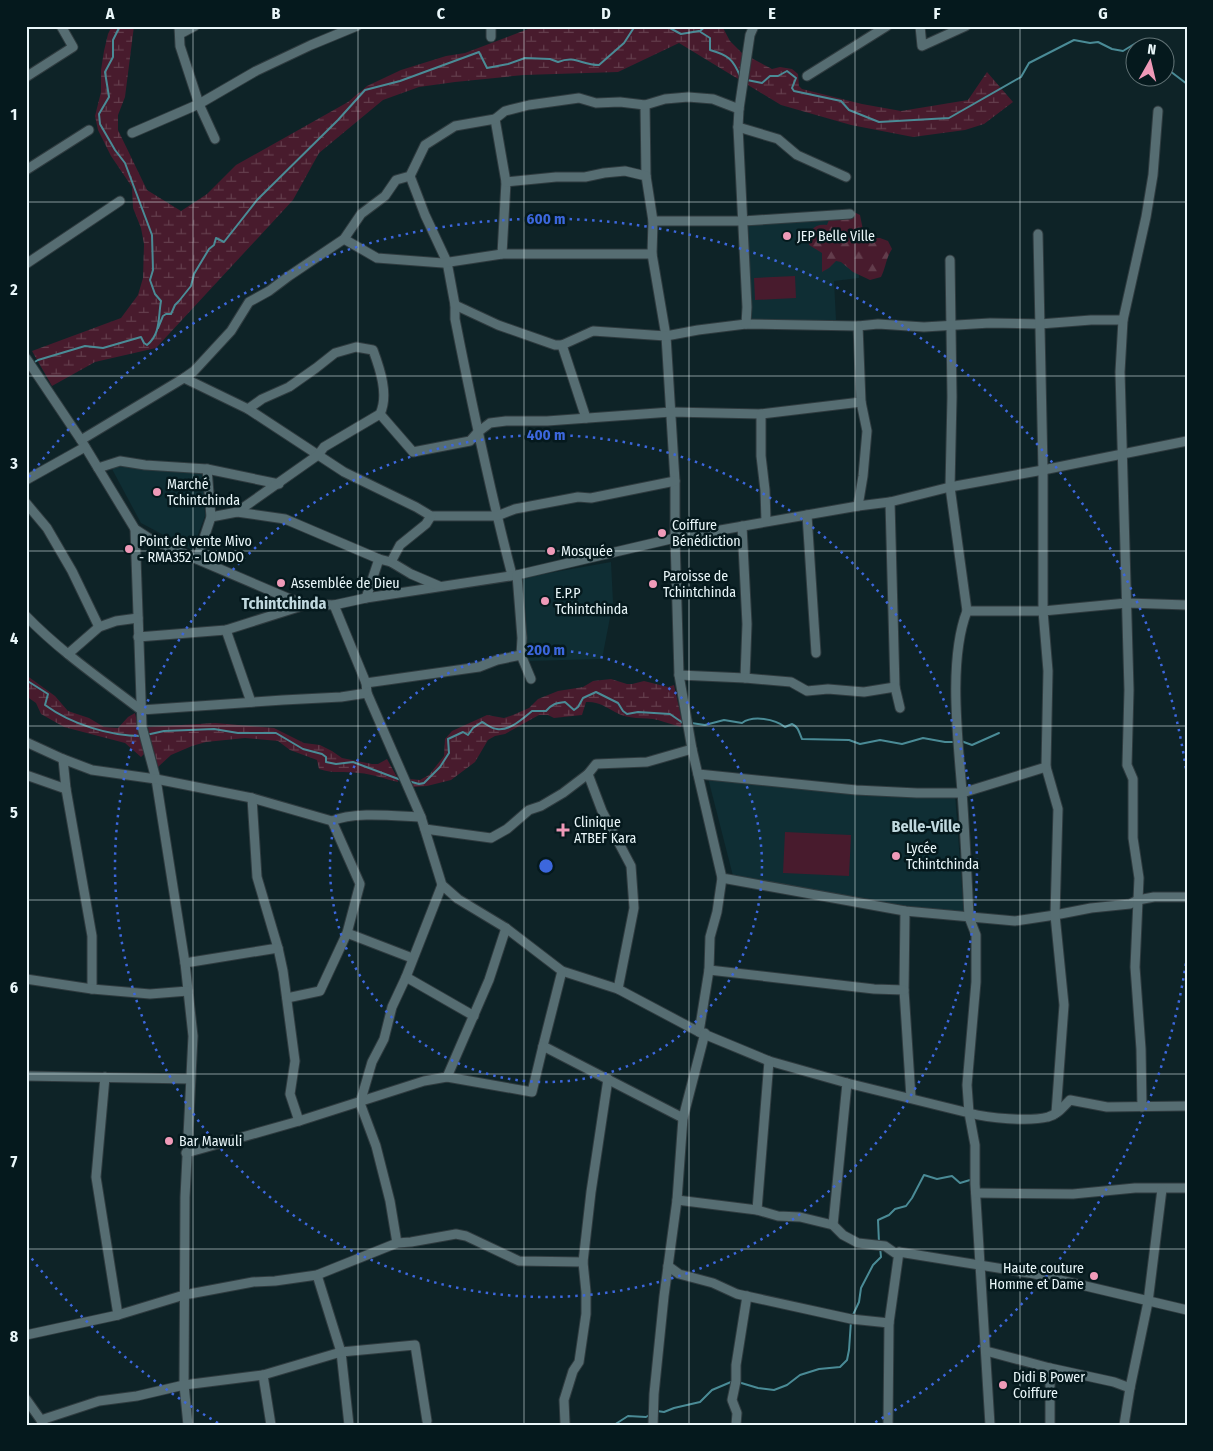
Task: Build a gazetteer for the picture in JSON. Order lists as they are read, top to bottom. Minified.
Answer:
{"districts":["Tchintchinda","Belle-Ville"],"places":{"other":["JEP Belle Ville","Marché Tchintchinda","Coiffure Bénédiction","Point de vente Mivo - RMA352 - LOMDO","Mosquée","Assemblée de Dieu","Paroisse de Tchintchinda","E.P.P Tchintchinda","Lycée Tchintchinda","Bar Mawuli","Haute couture Homme et Dame","Didi B Power Coiffure"],"health":["Clinique ATBEF Kara"]},"north":"top","grid":{"columns":["A","B","C","D","E","F","G"],"rows":["1","2","3","4","5","6","7","8"]},"rings":["600 m","400 m","200 m"]}
